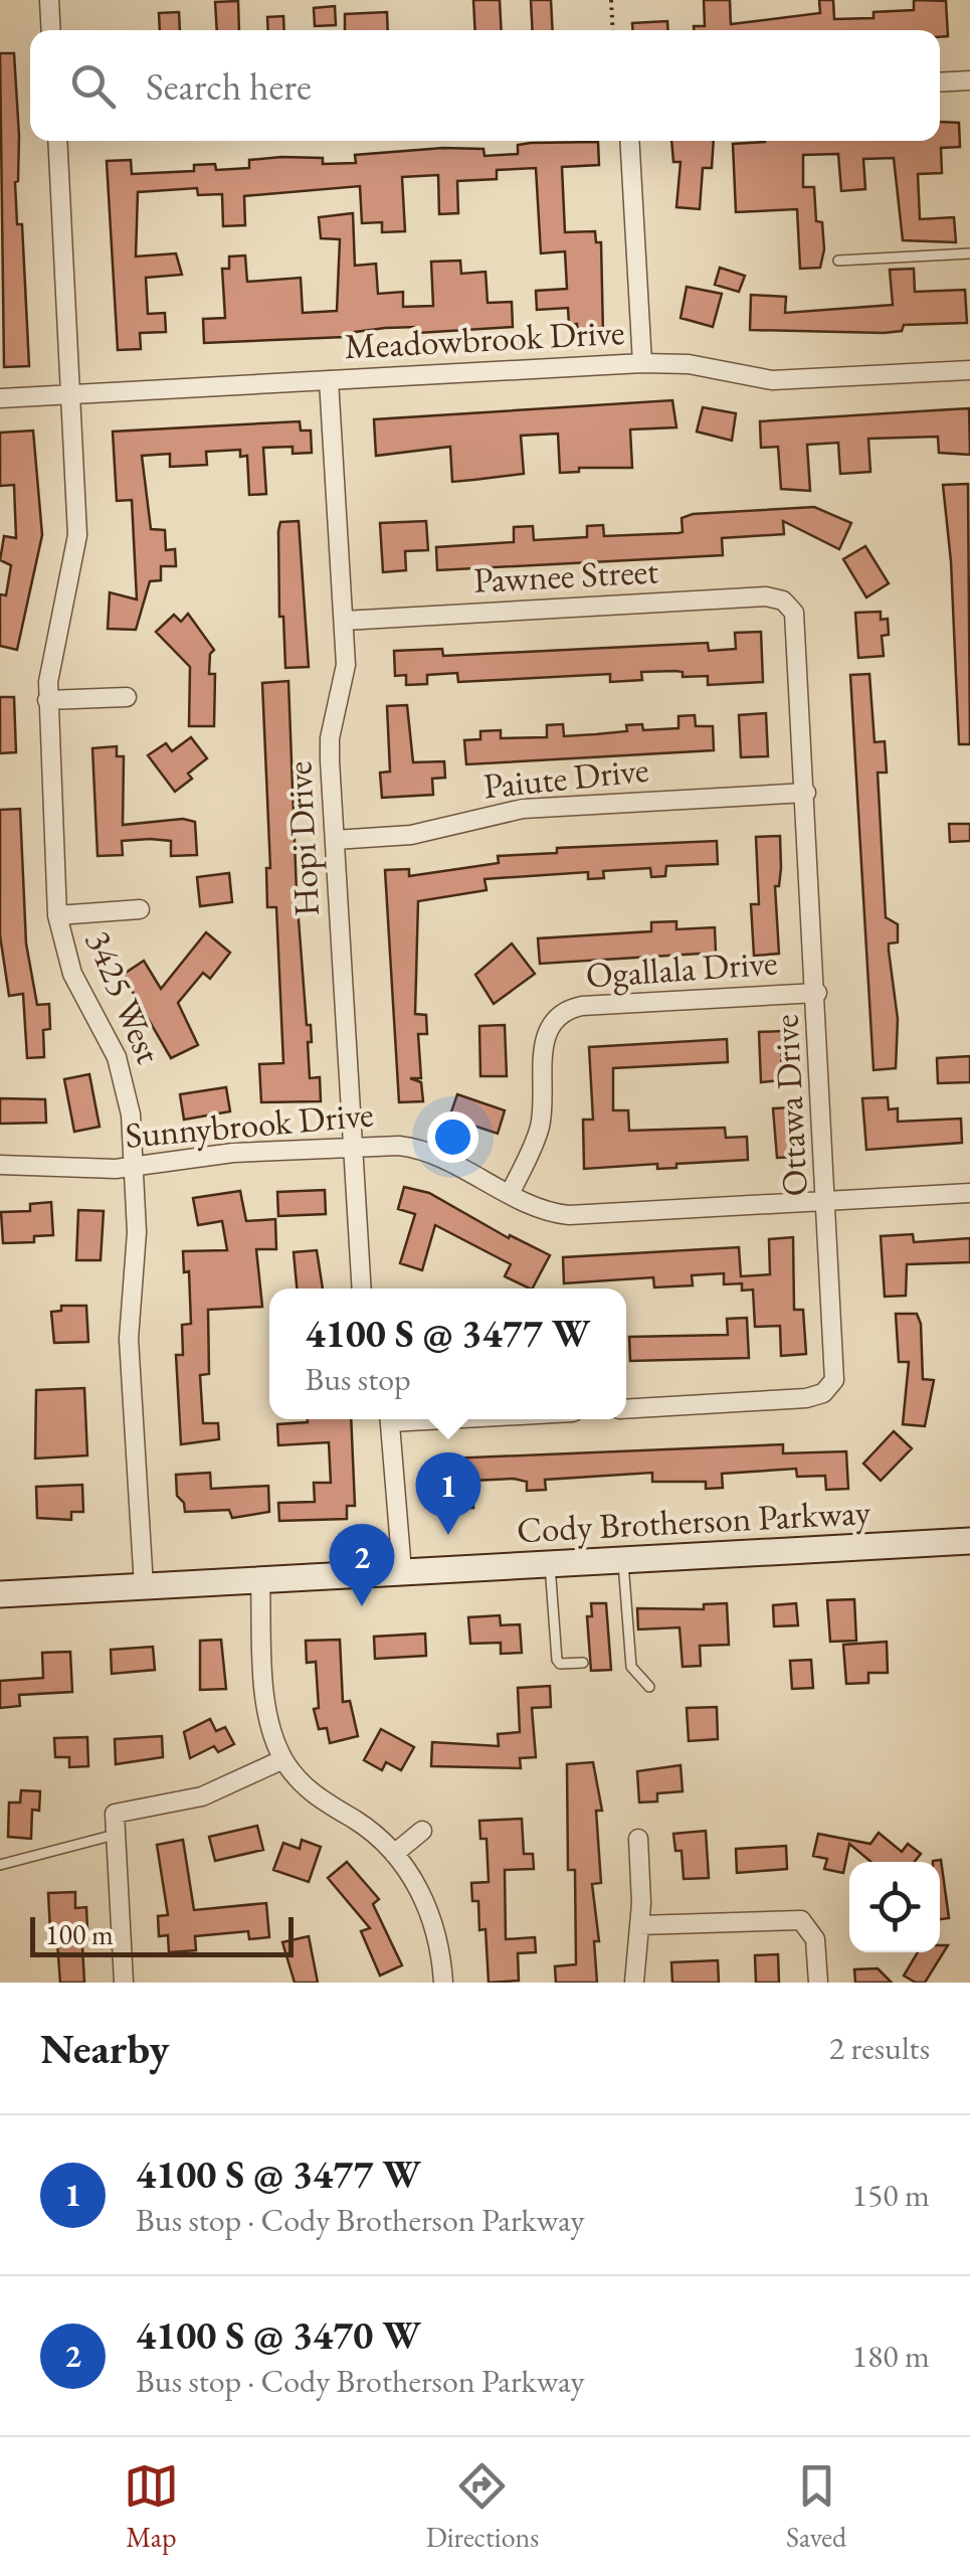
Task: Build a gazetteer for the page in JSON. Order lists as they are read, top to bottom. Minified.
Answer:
{"streets":{"main road":["Cody Brotherson Parkway"],"street":["Meadowbrook Drive","Pawnee Street","Paiute Drive","Hopi Drive","Ogallala Drive","3425 West","Ottawa Drive","Sunnybrook Drive"]},"crossings":[["Meadowbrook Drive","Hopi Drive"],["Meadowbrook Drive","3425 West"],["Pawnee Street","Hopi Drive"],["Pawnee Street","Ottawa Drive"],["Paiute Drive","Hopi Drive"],["Paiute Drive","Ottawa Drive"],["Hopi Drive","Sunnybrook Drive"],["Ogallala Drive","Ottawa Drive"],["Ogallala Drive","Sunnybrook Drive"],["3425 West","Sunnybrook Drive"],["3425 West","Cody Brotherson Parkway"],["Ottawa Drive","Sunnybrook Drive"]],"scale_bar":"100 m","page":{"search":"Search here","popup":["4100 S @ 3477 W","Bus stop"],"pins":["1","2"],"scale":"100 m","heading":["Nearby","2 results"],"list":[{"mark":"1","name":"4100 S @ 3477 W","note":"Bus stop · Cody Brotherson Parkway","value":"150 m"},{"mark":"2","name":"4100 S @ 3470 W","note":"Bus stop · Cody Brotherson Parkway","value":"180 m"}],"nav":["Map","Directions","Saved"]}}
